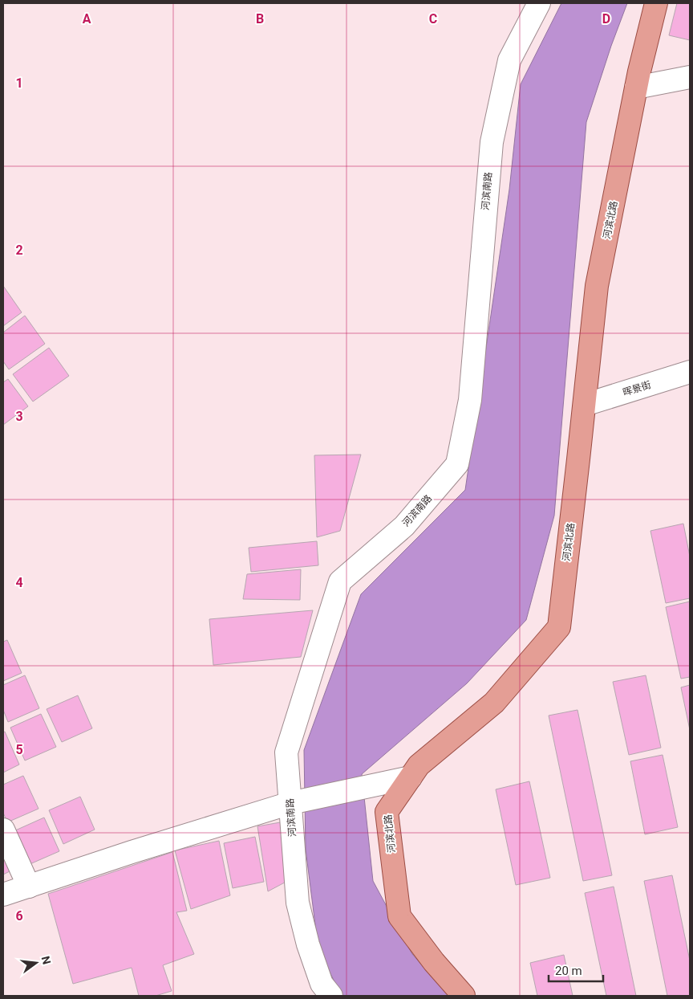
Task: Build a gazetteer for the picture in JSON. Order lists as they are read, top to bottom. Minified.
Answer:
{"streets":{"main road":["河滨北路"],"street":["河滨南路","晖景街"]},"crossings":[["河滨北路","晖景街"]],"scale_bar":"20 m","north":"right","grid":{"columns":["A","B","C","D"],"rows":["1","2","3","4","5","6"]}}
